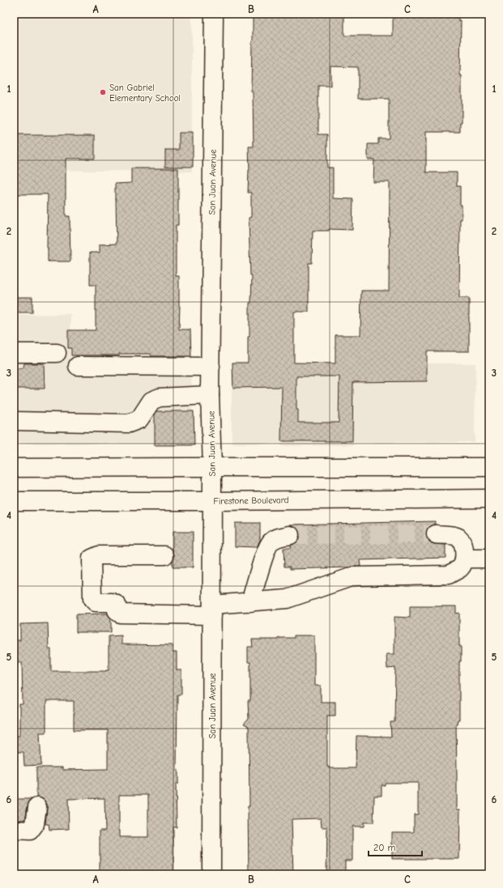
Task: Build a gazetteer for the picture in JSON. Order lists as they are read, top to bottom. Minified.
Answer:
{"streets":{"main road":["San Juan Avenue","Firestone Boulevard"]},"crossings":[["San Juan Avenue","Firestone Boulevard"]],"places":["San Gabriel Elementary School"],"scale_bar":"20 m","grid":{"columns":["A","B","C"],"rows":["1","2","3","4","5","6"]}}
